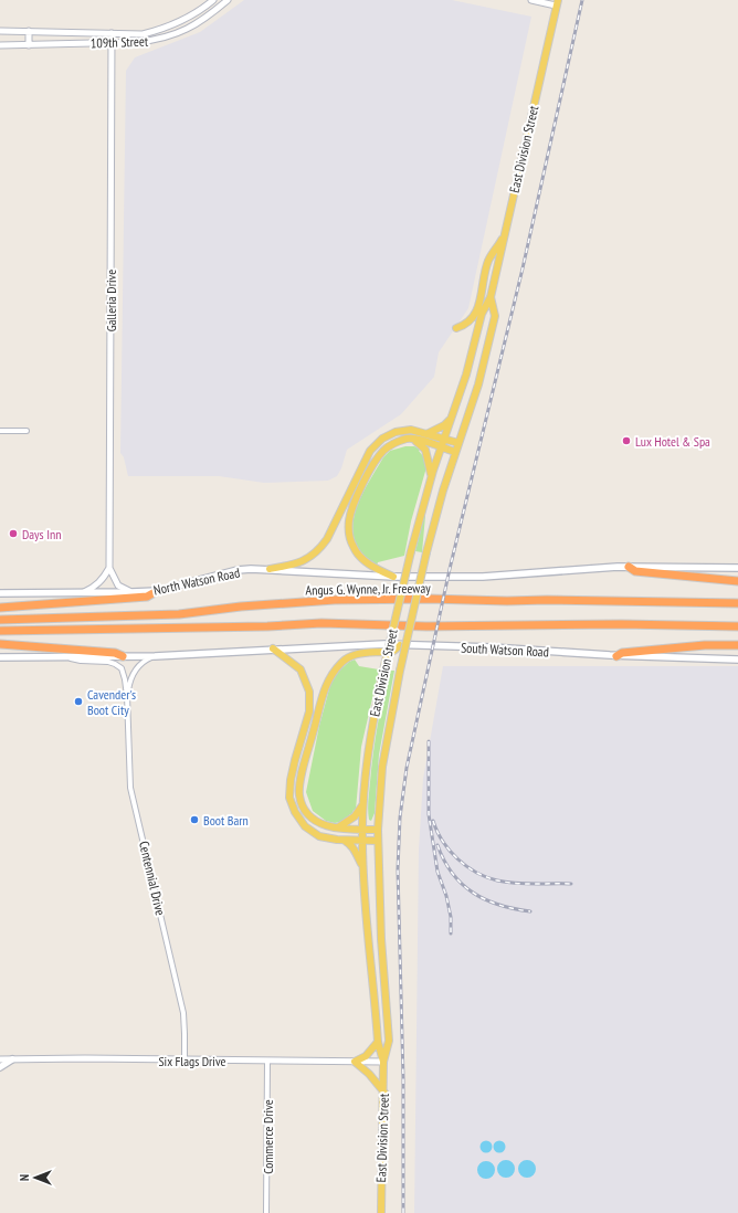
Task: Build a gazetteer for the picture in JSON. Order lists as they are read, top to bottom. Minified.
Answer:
{"streets":{"highway":["Angus G. Wynne, Jr. Freeway"],"main road":["East Division Street","North Watson Road","South Watson Road"],"street":["109th Street","Galleria Drive","Centennial Drive","Six Flags Drive","Commerce Drive"]},"crossings":[["109th Street","Galleria Drive"],["East Division Street","Six Flags Drive"],["Centennial Drive","Six Flags Drive"],["Six Flags Drive","Commerce Drive"]],"places":["Lux Hotel & Spa","Days Inn","Cavender's Boot City","Boot Barn"],"north":"left"}
